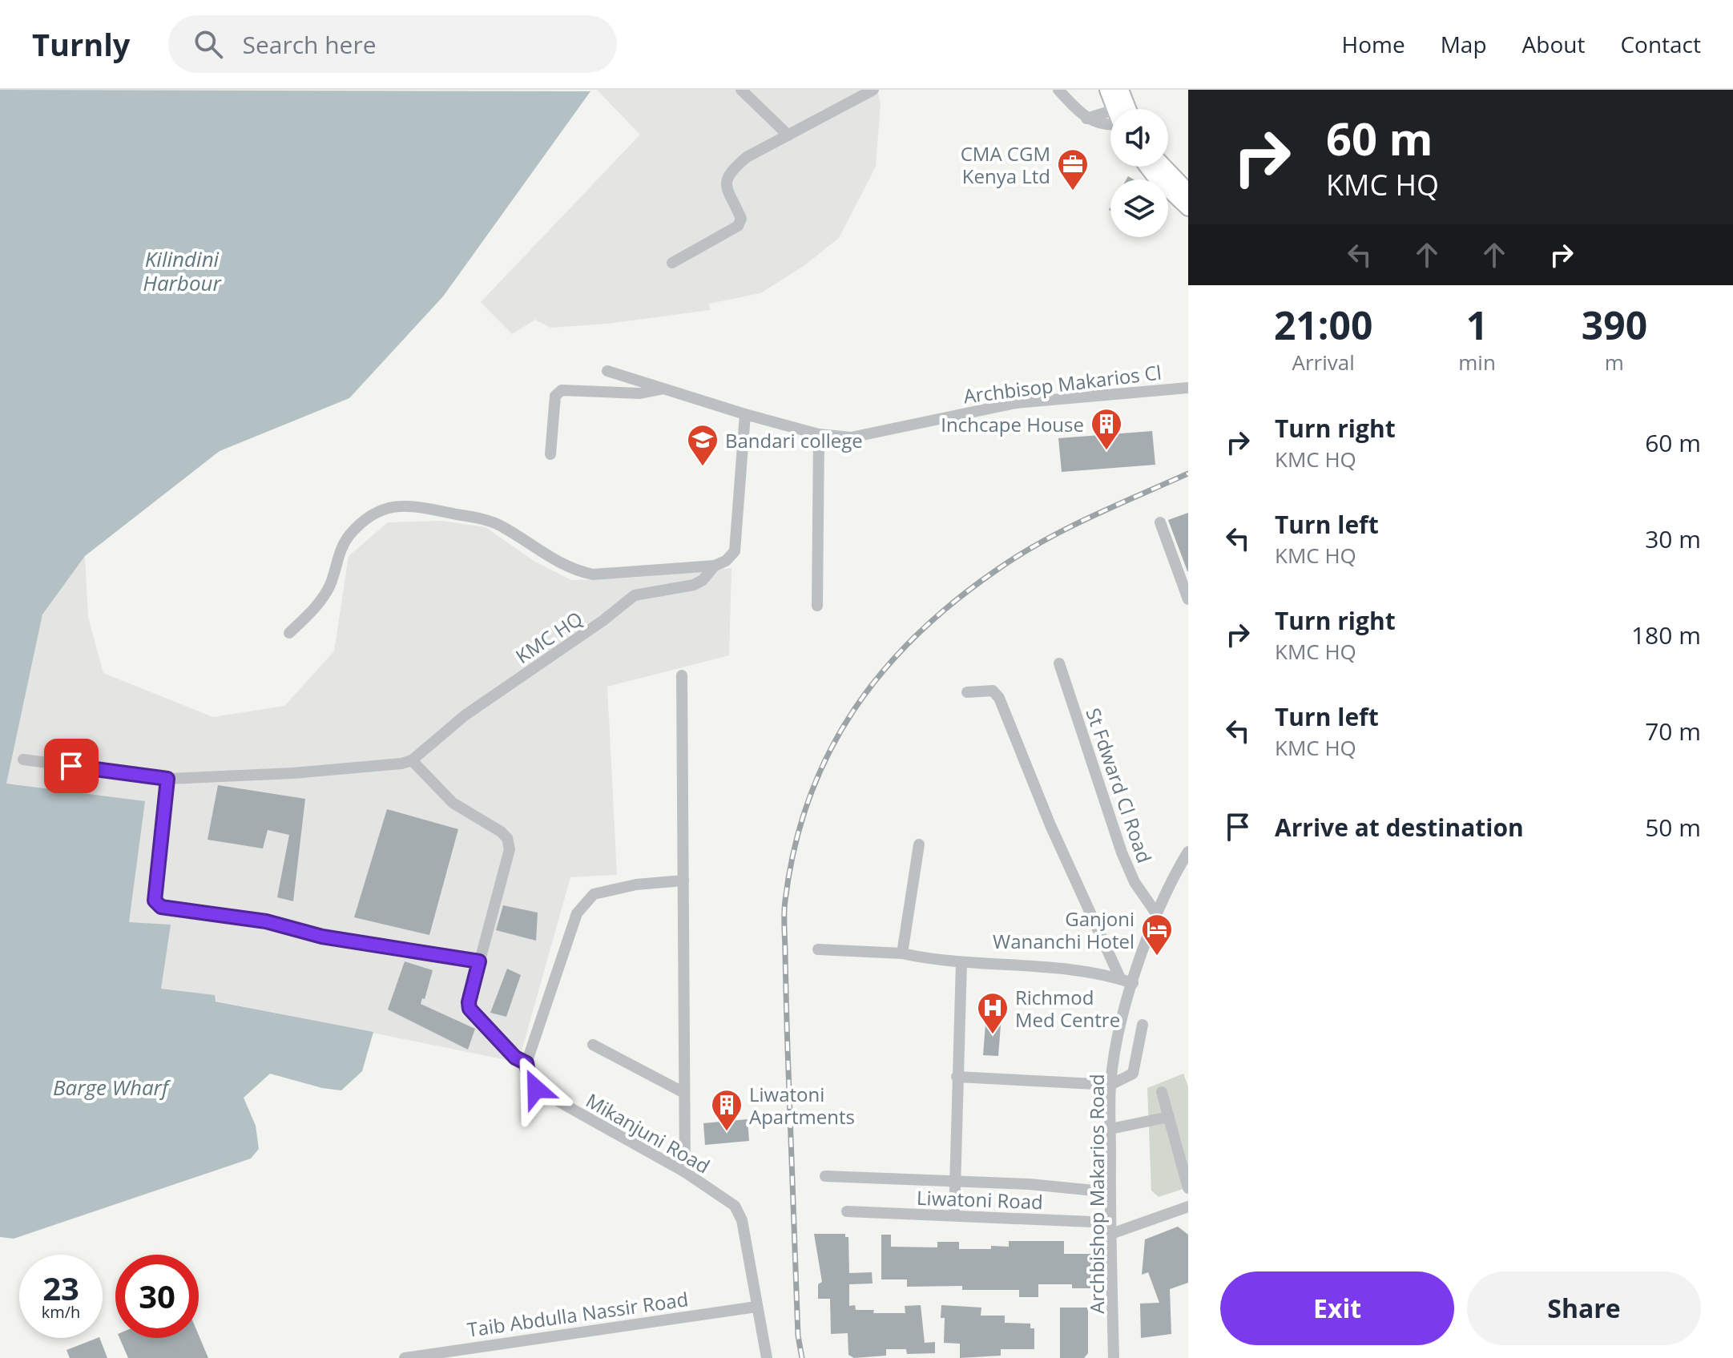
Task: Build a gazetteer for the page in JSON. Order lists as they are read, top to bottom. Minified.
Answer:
{"streets":{"street":["Archbisop Makarios Cl","KMC HQ","St Fdward Cl Road","Mikanjuni Road","Archbishop Makarios Road","Liwatoni Road","Taib Abdulla Nassir Road"]},"crossings":[["Archbisop Makarios Cl","KMC HQ"],["St Fdward Cl Road","Archbishop Makarios Road"],["Mikanjuni Road","Taib Abdulla Nassir Road"],["Archbishop Makarios Road","Liwatoni Road"]],"water":["Kilindini Harbour","Barge Wharf"],"places":{"office":["CMA CGM Kenya Ltd"],"building":["Inchcape House","Liwatoni Apartments"],"school or university":["Bandari college"],"hotel":["Ganjoni Wananchi Hotel"],"hospital":["Richmod Med Centre"]},"page":{"header":"Turnly","search":"Search here","nav":["Home","Map","About","Contact"],"turn":["60 m","KMC HQ"],"eta":["21:00","Arrival","1","min","390","m"],"list":[{"name":"Turn right","note":"KMC HQ","value":"60 m"},{"name":"Turn left","note":"KMC HQ","value":"30 m"},{"name":"Turn right","note":"KMC HQ","value":"180 m"},{"name":"Turn left","note":"KMC HQ","value":"70 m"},{"name":"Arrive at destination","value":"50 m"}],"speed":"23 km/h","limit":"30","buttons":["Exit","Share"]}}
